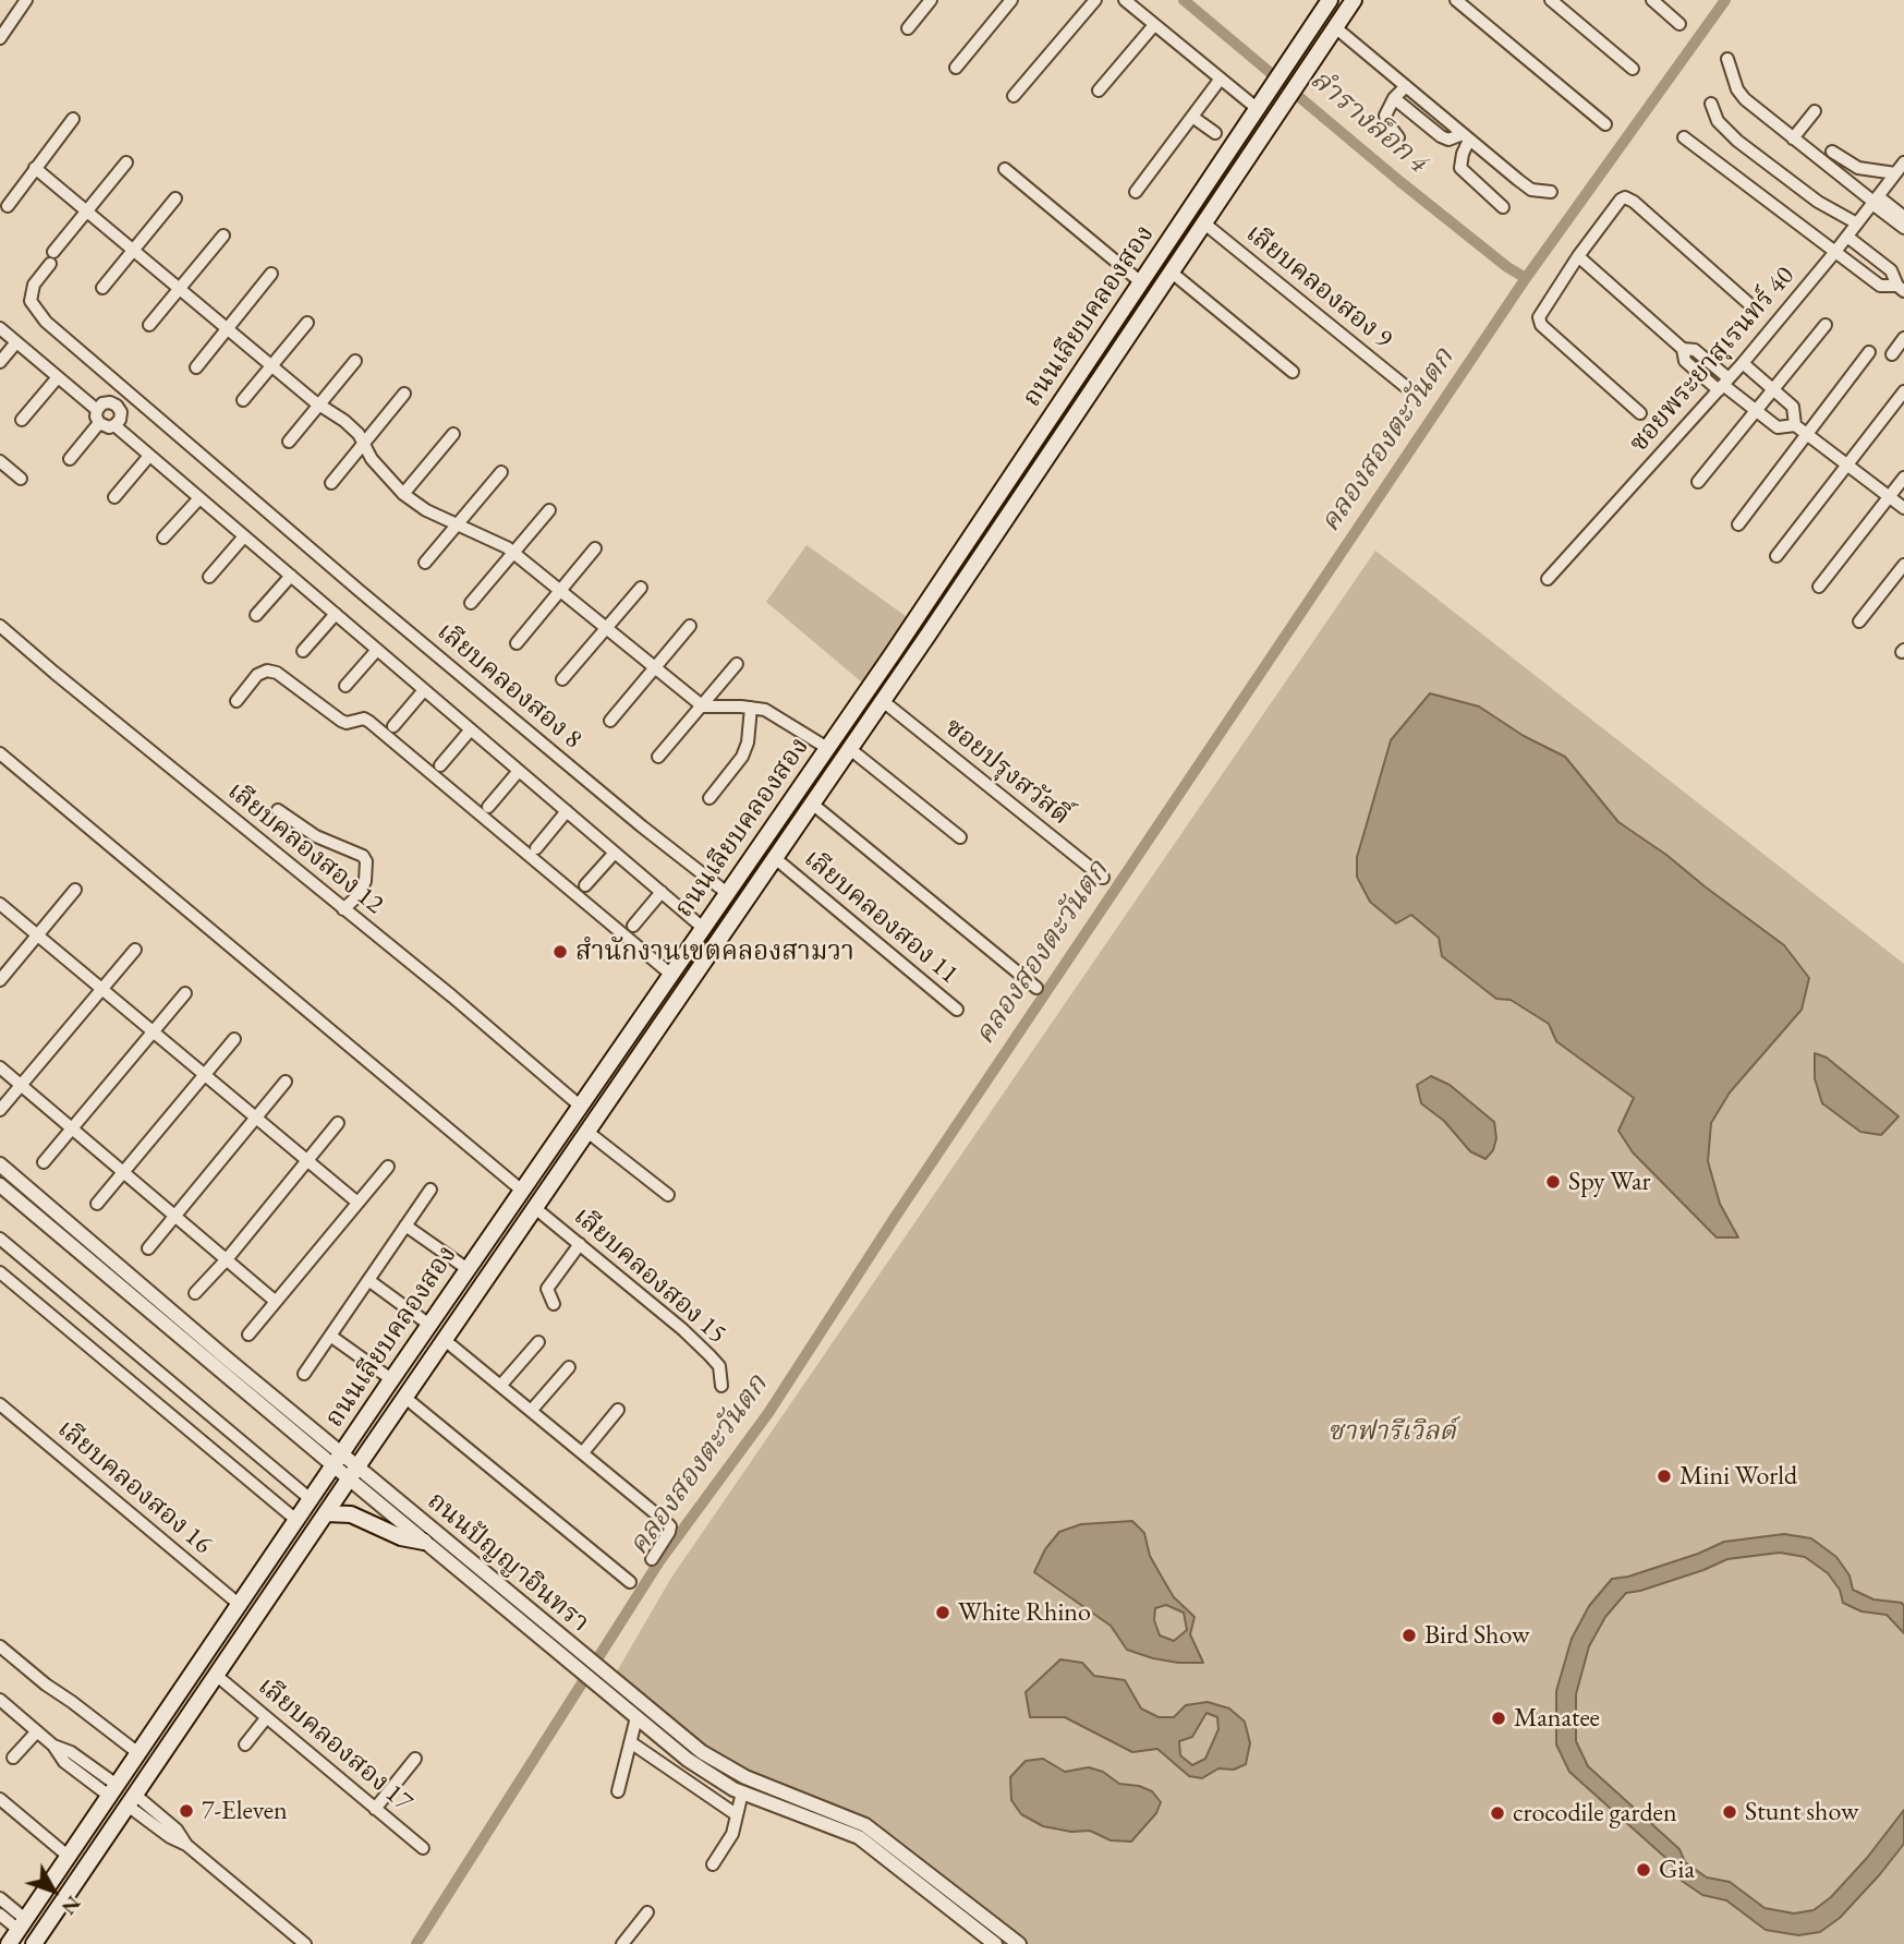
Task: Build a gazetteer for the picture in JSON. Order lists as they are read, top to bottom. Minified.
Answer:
{"streets":{"main road":["ถนนเลียบคลองสอง"],"street":["เลียบคลองสอง 9","ซอยพระยาสุเรนทร์ 40","เลียบคลองสอง 8","ซอยปรุงสวัสดิ์","เลียบคลองสอง 12","เลียบคลองสอง 11","เลียบคลองสอง 15","เลียบคลองสอง 16","ถนนปัญญาอินทรา","เลียบคลองสอง 17"]},"crossings":[["เลียบคลองสอง 9","ถนนเลียบคลองสอง"],["ถนนเลียบคลองสอง","เลียบคลองสอง 8"],["ถนนเลียบคลองสอง","ซอยปรุงสวัสดิ์"],["ถนนเลียบคลองสอง","เลียบคลองสอง 12"],["ถนนเลียบคลองสอง","เลียบคลองสอง 11"],["ถนนเลียบคลองสอง","เลียบคลองสอง 15"],["ถนนเลียบคลองสอง","เลียบคลองสอง 16"],["ถนนเลียบคลองสอง","ถนนปัญญาอินทรา"],["ถนนเลียบคลองสอง","เลียบคลองสอง 17"]],"water":["ลำรางล็อก 4","คลองสองตะวันตก"],"parks":["ซาฟารีเวิลด์"],"places":["สำนักงานเขตคลองสามวา","Spy War","Mini World","White Rhino","Bird Show","Manatee","7-Eleven","Stunt show","crocodile garden","Gia"],"north":"bottom right"}
